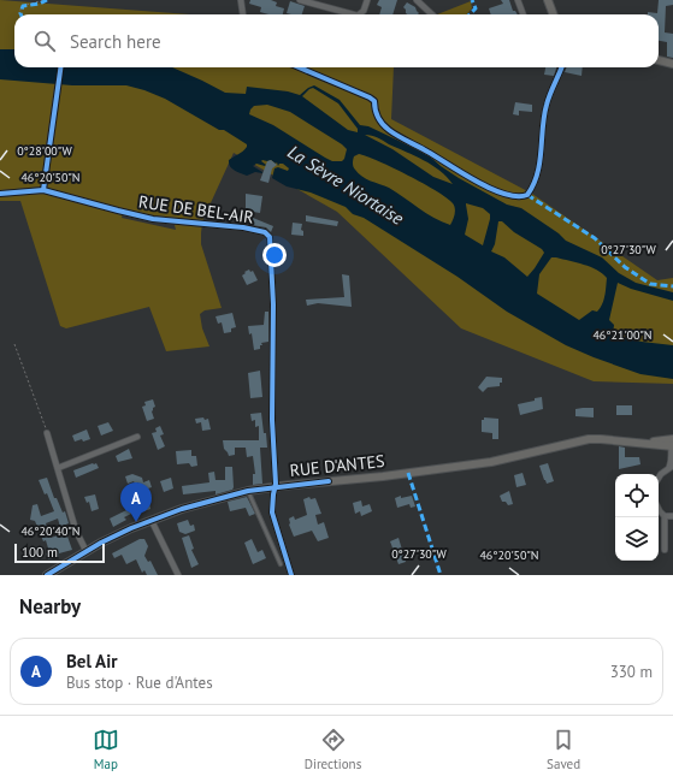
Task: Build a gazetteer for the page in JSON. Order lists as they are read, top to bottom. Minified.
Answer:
{"streets":{"street":["RUE DE BEL-AIR","RUE D'ANTES"]},"crossings":[["RUE DE BEL-AIR","RUE D'ANTES"]],"water":["La Sèvre Niortaise"],"scale_bar":"100 m","page":{"search":"Search here","pins":"A","scale":"100 m","heading":"Nearby","list":[{"mark":"A","name":"Bel Air","note":"Bus stop · Rue d'Antes","value":"330 m"}],"nav":["Map","Directions","Saved"]},"coordinates":["0°28'00\"W","46°20'50\"N","0°27'30\"W","46°21'00\"N","46°20'40\"N"]}
